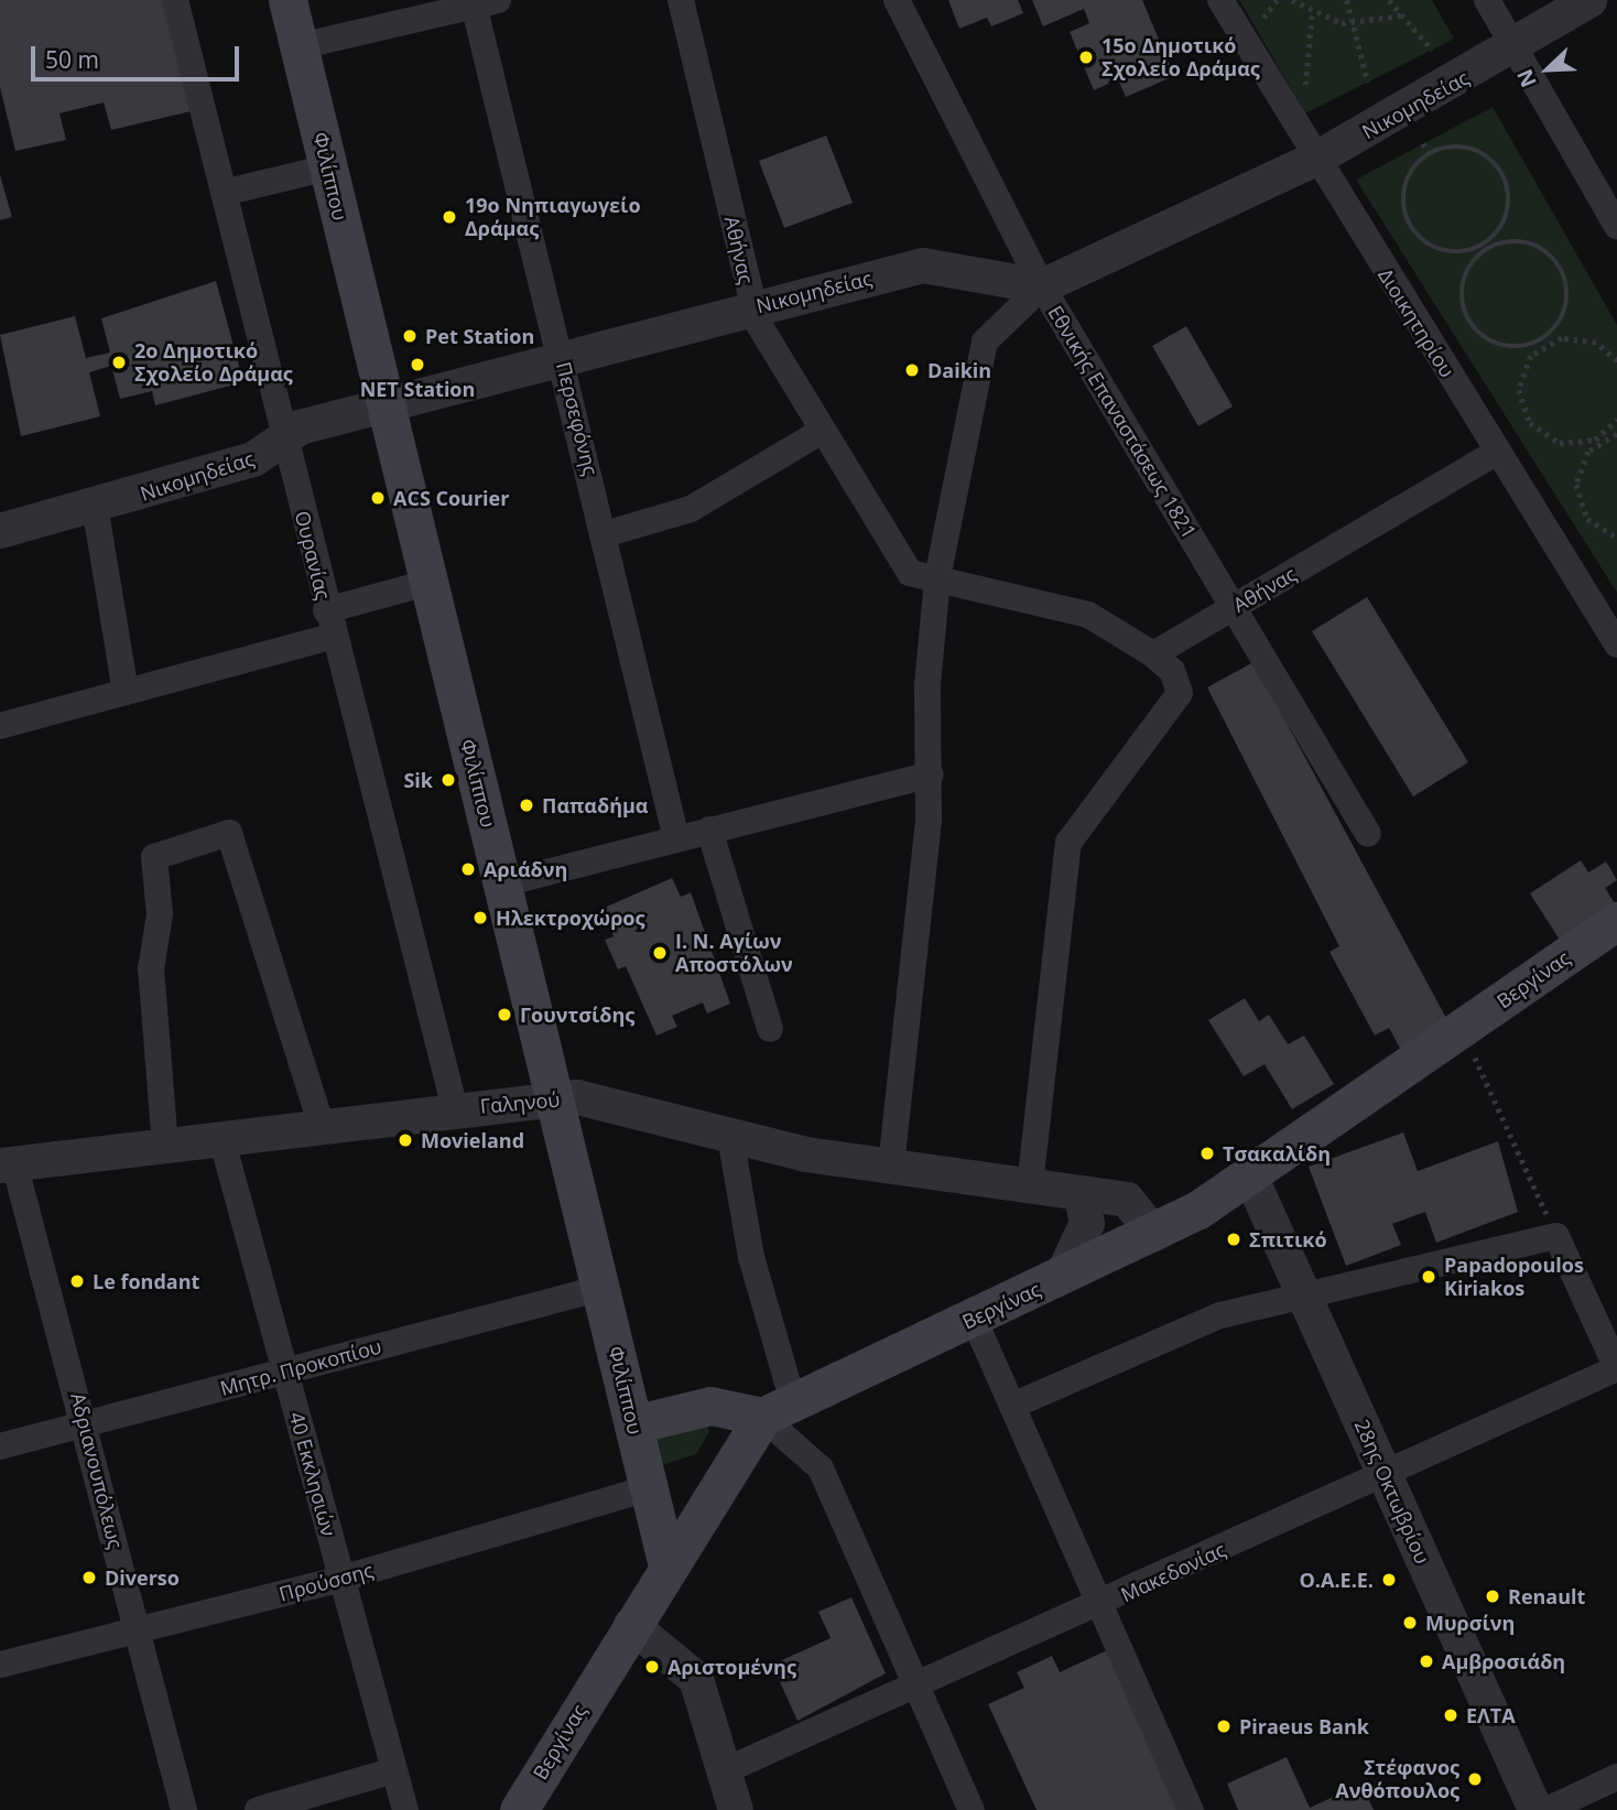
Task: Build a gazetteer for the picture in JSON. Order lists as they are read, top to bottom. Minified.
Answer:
{"streets":{"main road":["Φιλίππου","Βεργίνας"],"street":["Νικομηδείας","Αθήνας","Διοικητηρίου","Περσεφόνης","Εθνικής Επαναστάσεως 1821","Ουρανίας","Γαληνού","Μητρ. Προκοπίου","Αδριανουπόλεως","40 Εκκλησιών","28ης Οκτωβρίου","Μακεδονίας","Προύσσης"]},"crossings":[["Νικομηδείας","Φιλίππου"],["Νικομηδείας","Αθήνας"],["Νικομηδείας","Διοικητηρίου"],["Νικομηδείας","Περσεφόνης"],["Νικομηδείας","Εθνικής Επαναστάσεως 1821"],["Νικομηδείας","Ουρανίας"],["Φιλίππου","Βεργίνας"],["Φιλίππου","Γαληνού"],["Φιλίππου","Μητρ. Προκοπίου"],["Φιλίππου","Προύσσης"],["Αθήνας","Διοικητηρίου"],["Αθήνας","Εθνικής Επαναστάσεως 1821"],["Ουρανίας","Γαληνού"],["Βεργίνας","Γαληνού"],["Βεργίνας","28ης Οκτωβρίου"],["Γαληνού","Αδριανουπόλεως"],["Γαληνού","40 Εκκλησιών"],["Μητρ. Προκοπίου","Αδριανουπόλεως"],["Μητρ. Προκοπίου","40 Εκκλησιών"],["Αδριανουπόλεως","Προύσσης"],["40 Εκκλησιών","Προύσσης"],["28ης Οκτωβρίου","Μακεδονίας"]],"places":["15ο Δημοτικό Σχολείο Δράμας","19ο Νηπιαγωγείο Δράμας","Pet Station","2ο Δημοτικό Σχολείο Δράμας","NET Station","Daikin","ACS Courier","Sik","Παπαδήμα","Αριάδνη","Ηλεκτροχώρος","Ι. Ν. Αγίων Αποστόλων","Γουντσίδης","Movieland","Τσακαλίδη","Σπιτικό","Papadopoulos Kiriakos","Le fondant","Diverso","Ο.Α.Ε.Ε.","Renault","Μυρσίνη","Αμβροσιάδη","Αριστομένης","ΕΛΤΑ","Piraeus Bank","Στέφανος Ανθόπουλος"],"scale_bar":"50 m","north":"bottom left"}
